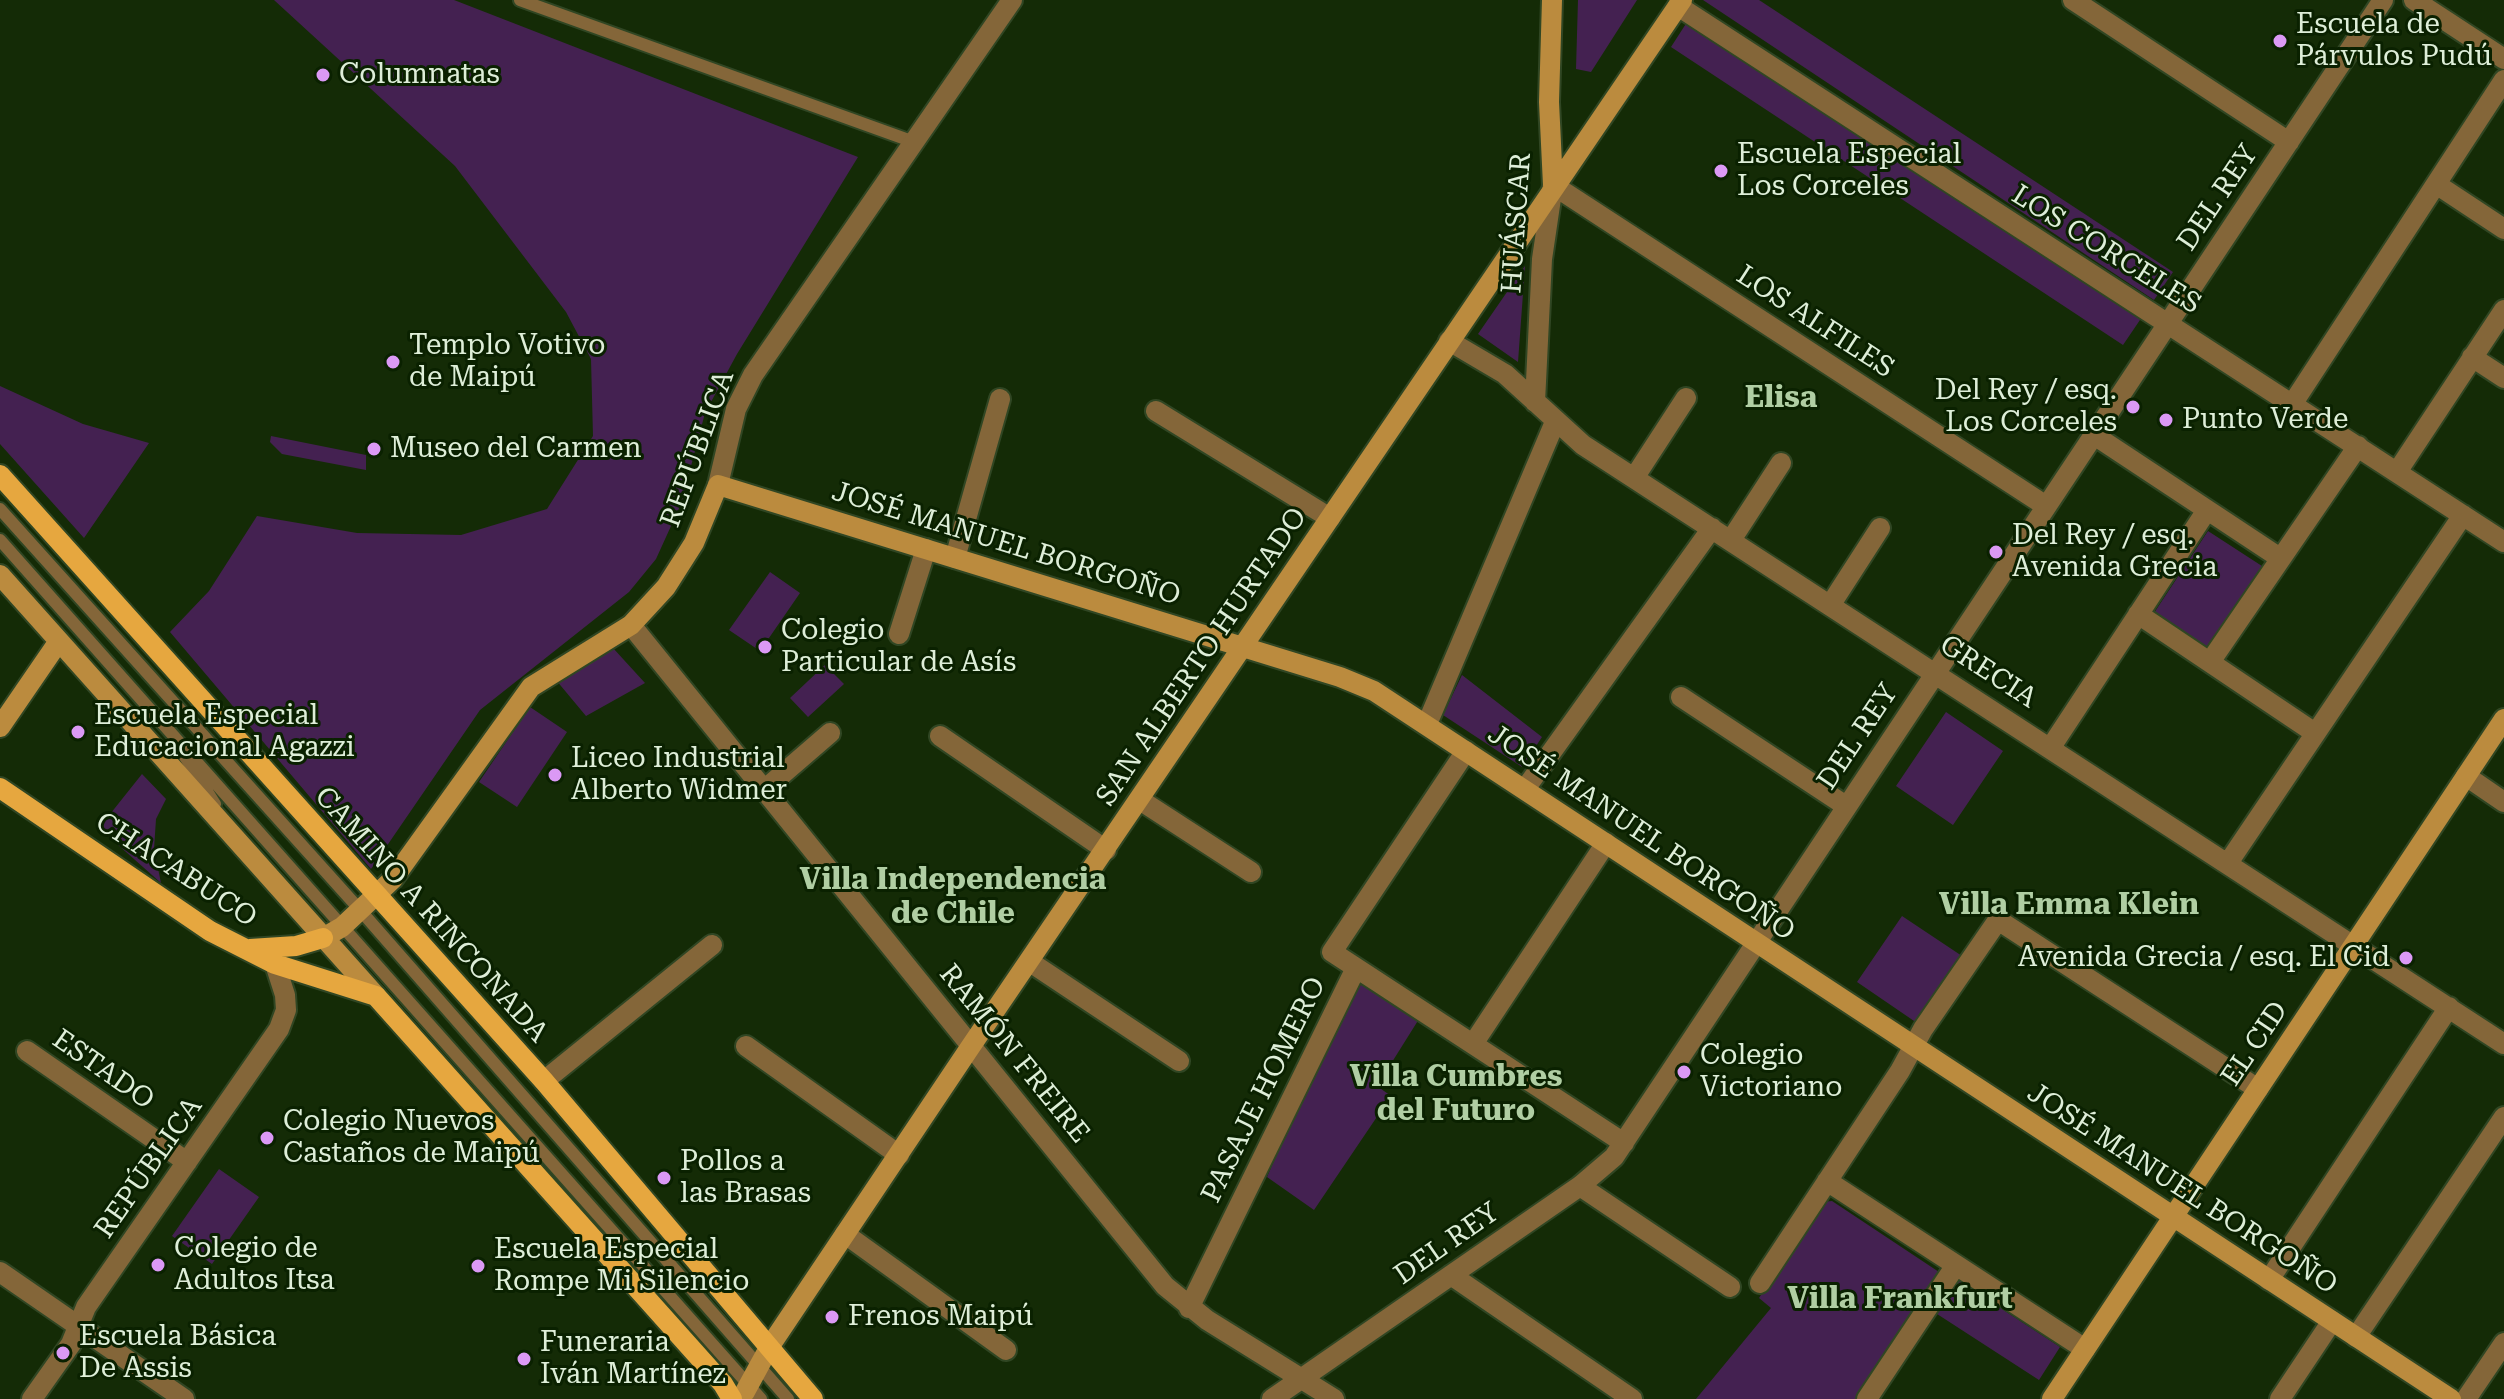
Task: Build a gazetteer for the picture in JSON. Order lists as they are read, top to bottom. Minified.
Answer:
{"streets":{"main road":["CHACABUCO","CAMINO A RINCONADA"],"street":["DEL REY","HUÁSCAR","LOS CORCELES","LOS ALFILES","REPÚBLICA","JOSÉ MANUEL BORGOÑO","SAN ALBERTO HURTADO","GRECIA","EL CID","RAMÓN FREIRE","ESTADO","PASAJE HOMERO"]},"crossings":[["DEL REY","LOS CORCELES"],["DEL REY","LOS ALFILES"],["DEL REY","JOSÉ MANUEL BORGOÑO"],["DEL REY","GRECIA"],["DEL REY","RAMÓN FREIRE"],["HUÁSCAR","LOS ALFILES"],["HUÁSCAR","SAN ALBERTO HURTADO"],["HUÁSCAR","GRECIA"],["LOS CORCELES","SAN ALBERTO HURTADO"],["LOS ALFILES","SAN ALBERTO HURTADO"],["REPÚBLICA","JOSÉ MANUEL BORGOÑO"],["REPÚBLICA","CHACABUCO"],["REPÚBLICA","CAMINO A RINCONADA"],["REPÚBLICA","RAMÓN FREIRE"],["REPÚBLICA","ESTADO"],["JOSÉ MANUEL BORGOÑO","SAN ALBERTO HURTADO"],["JOSÉ MANUEL BORGOÑO","EL CID"],["JOSÉ MANUEL BORGOÑO","PASAJE HOMERO"],["SAN ALBERTO HURTADO","GRECIA"],["SAN ALBERTO HURTADO","CAMINO A RINCONADA"],["SAN ALBERTO HURTADO","RAMÓN FREIRE"],["GRECIA","EL CID"],["RAMÓN FREIRE","PASAJE HOMERO"]],"districts":["Elisa","Villa Independencia de Chile","Villa Emma Klein","Villa Cumbres del Futuro","Villa Frankfurt"],"places":["Escuela de Párvulos Pudú","Columnatas","Escuela Especial Los Corceles","Templo Votivo de Maipú","Del Rey / esq. Los Corceles","Punto Verde","Museo del Carmen","Del Rey / esq. Avenida Grecia","Colegio Particular de Asís","Escuela Especial Educacional Agazzi","Liceo Industrial Alberto Widmer","Avenida Grecia / esq. El Cid","Colegio Victoriano","Colegio Nuevos Castaños de Maipú","Pollos a las Brasas","Colegio de Adultos Itsa","Escuela Especial Rompe Mi Silencio","Frenos Maipú","Escuela Básica De Assis","Funeraria Iván Martínez"]}
